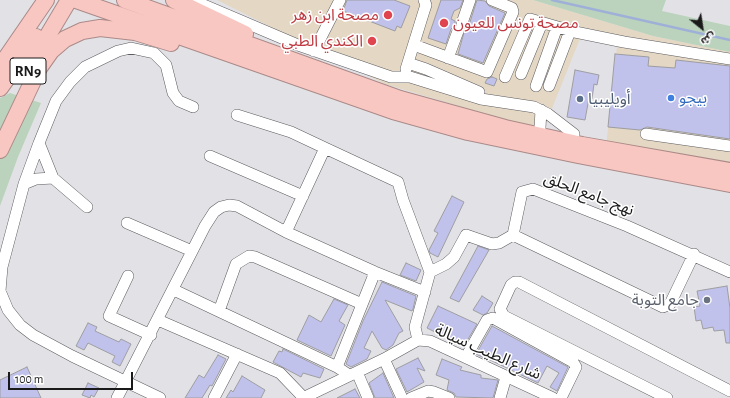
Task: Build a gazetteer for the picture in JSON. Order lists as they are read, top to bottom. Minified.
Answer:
{"streets":{"highway":["RN9"],"street":["نهج جامع الحلق","شارع الطيب سيالة"]},"places":["مصحة ابن زهر","مصحة تونس للعيون","الكندي الطبي","بيجو","أويليبيا","جامع التوبة"],"scale_bar":"100 m","north":"bottom right"}
